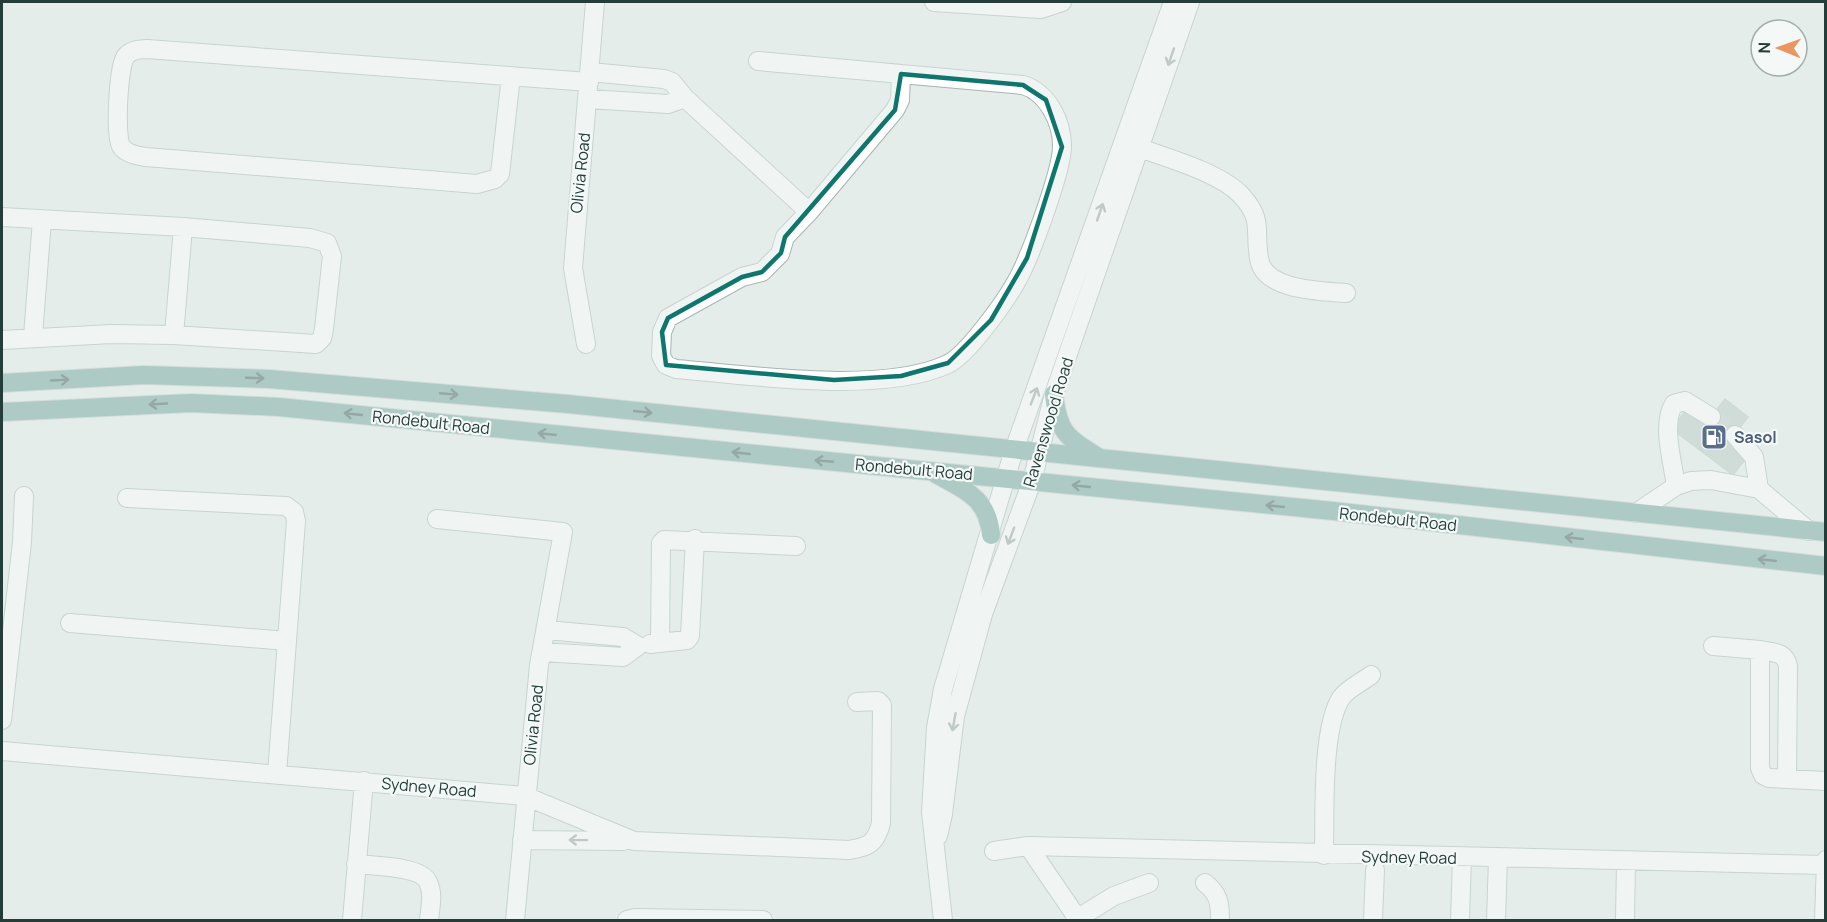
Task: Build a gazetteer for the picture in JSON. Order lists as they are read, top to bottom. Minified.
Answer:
{"streets":{"main road":["Rondebult Road"],"street":["Olivia Road","Ravenswood Road","Sydney Road"]},"crossings":[["Olivia Road","Sydney Road"],["Rondebult Road","Ravenswood Road"]],"places":{"fuel station":["Sasol"]},"north":"left"}
